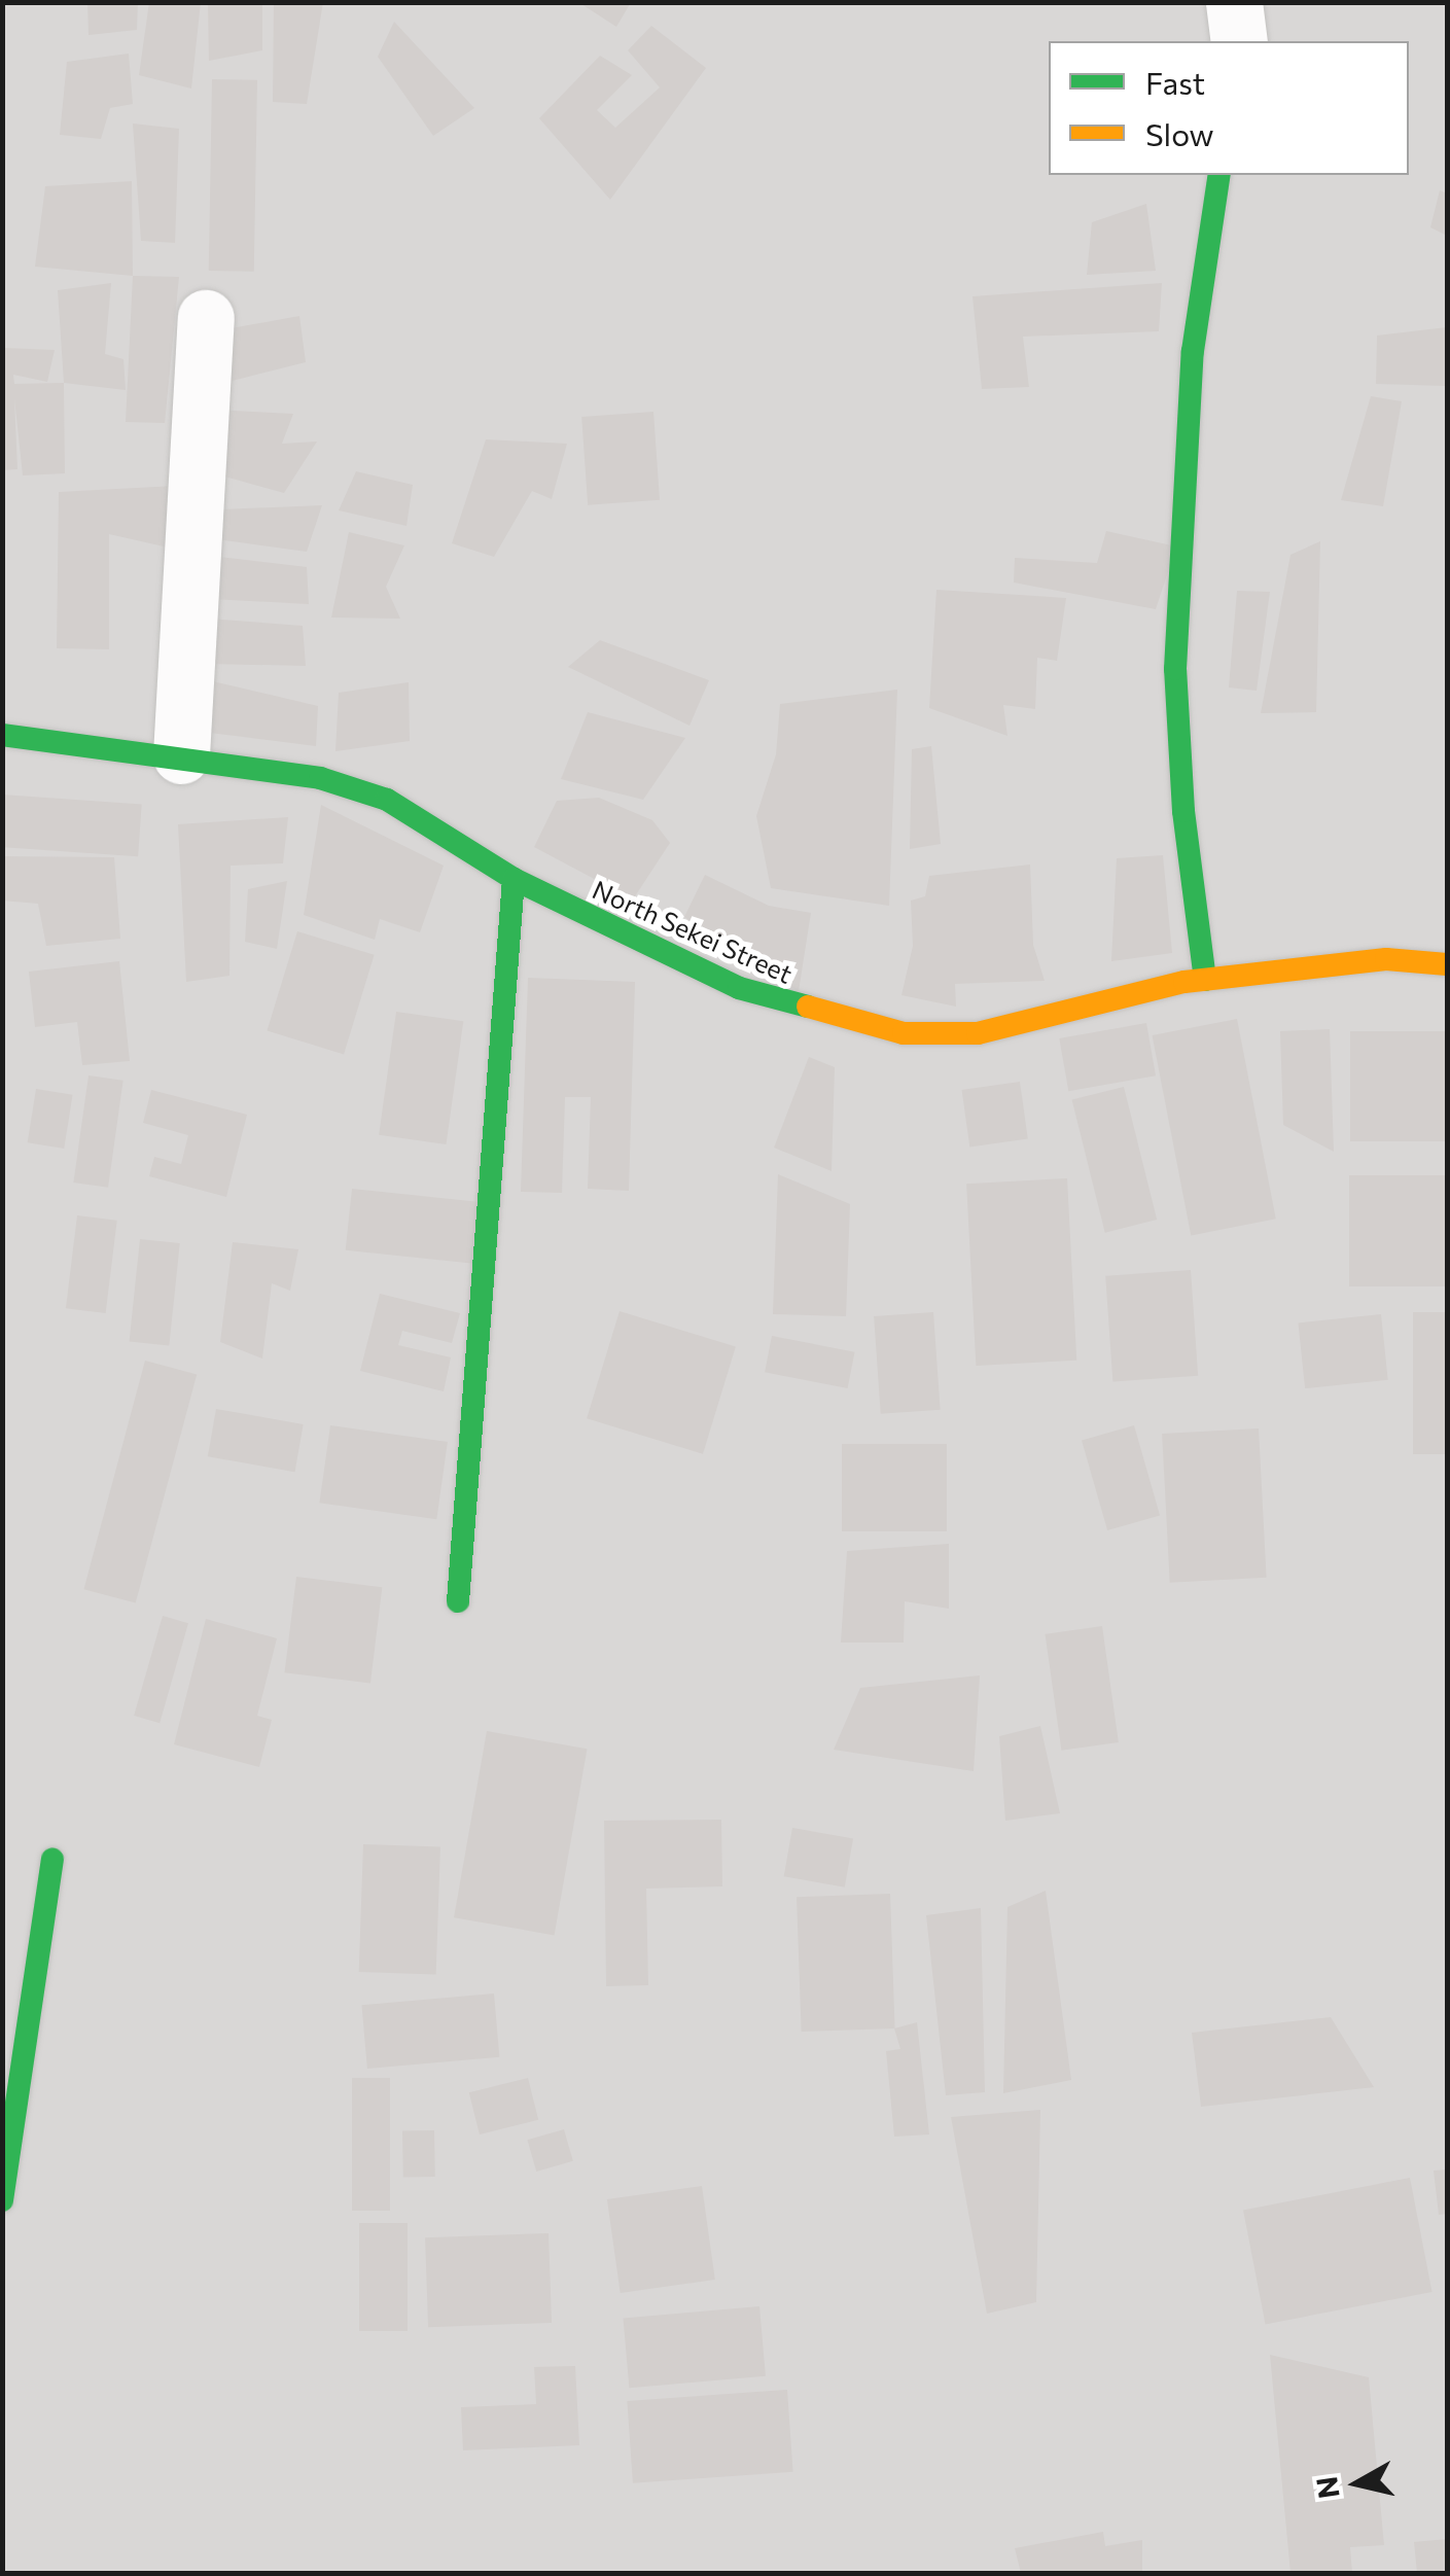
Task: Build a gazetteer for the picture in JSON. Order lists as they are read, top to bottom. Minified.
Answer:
{"streets":{"street":["North Sekei Street"]},"legend":["Fast","Slow"],"north":"left"}
